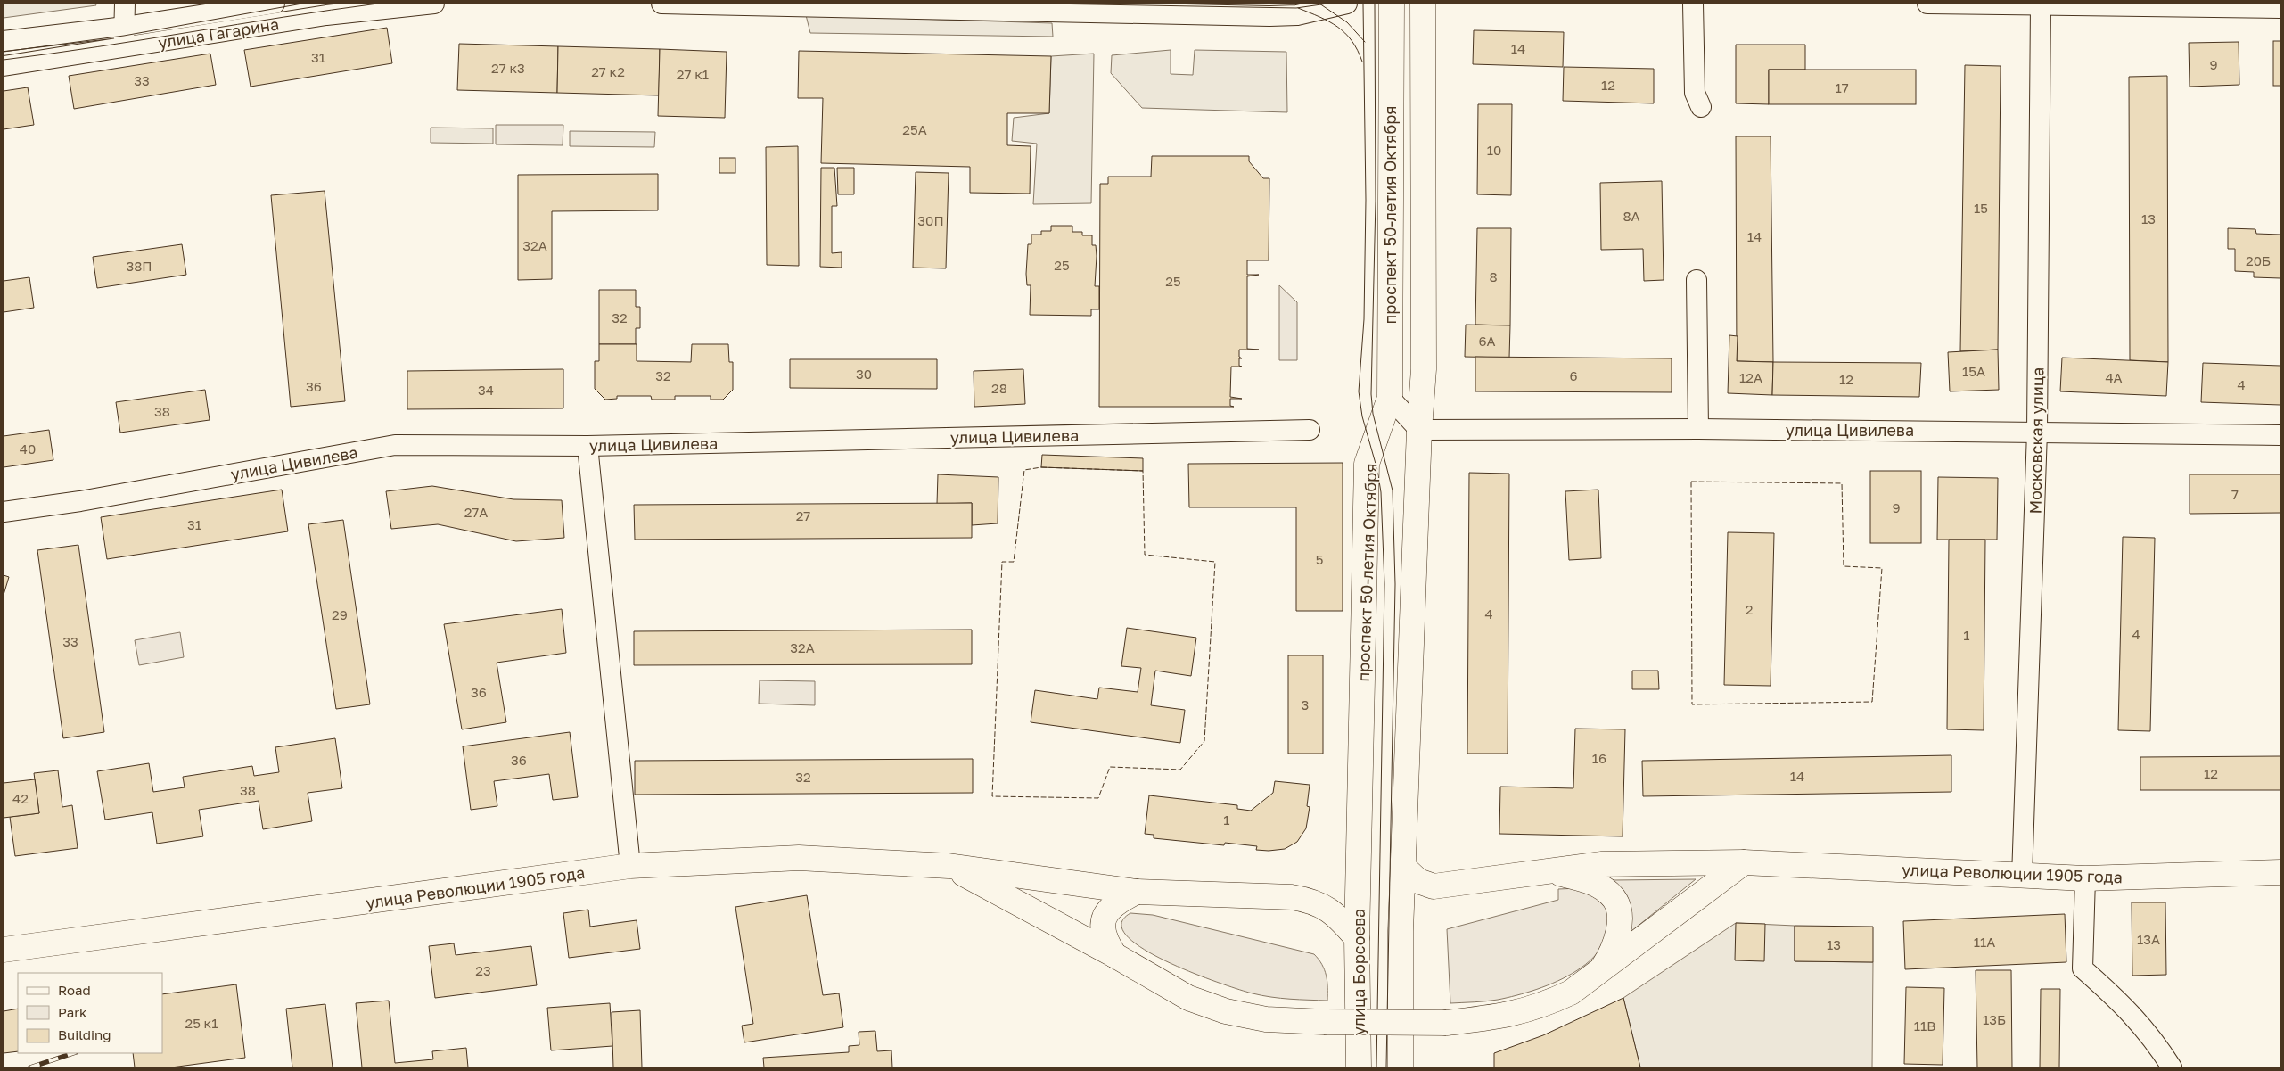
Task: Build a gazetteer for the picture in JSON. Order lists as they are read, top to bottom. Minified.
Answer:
{"streets":{"main road":["проспект 50-летия Октября","улица Революции 1905 года","улица Борсоева"],"street":["улица Гагарина","улица Цивилева","Московская улица"]},"crossings":[["проспект 50-летия Октября","улица Цивилева"],["проспект 50-летия Октября","улица Борсоева"],["улица Цивилева","Московская улица"],["Московская улица","улица Революции 1905 года"],["улица Революции 1905 года","улица Борсоева"]],"house_numbers":["14","31","9","27 к3","27 к2","27 к1","33","12","17","25А","10","15","8А","13","30П","14","32А","20Б","25","38П","8","25","32","6А","15А","30","32","6","12А","4А","12","4","36","28","34","38","40","7","9","27А","27","31","5","2","4","29","4","1","33","32А","36","3","16","36","12","14","32","38","42","1","13А","11А","13","23","13Б","25 к1","11В"],"legend":["Road","Park","Building"]}
